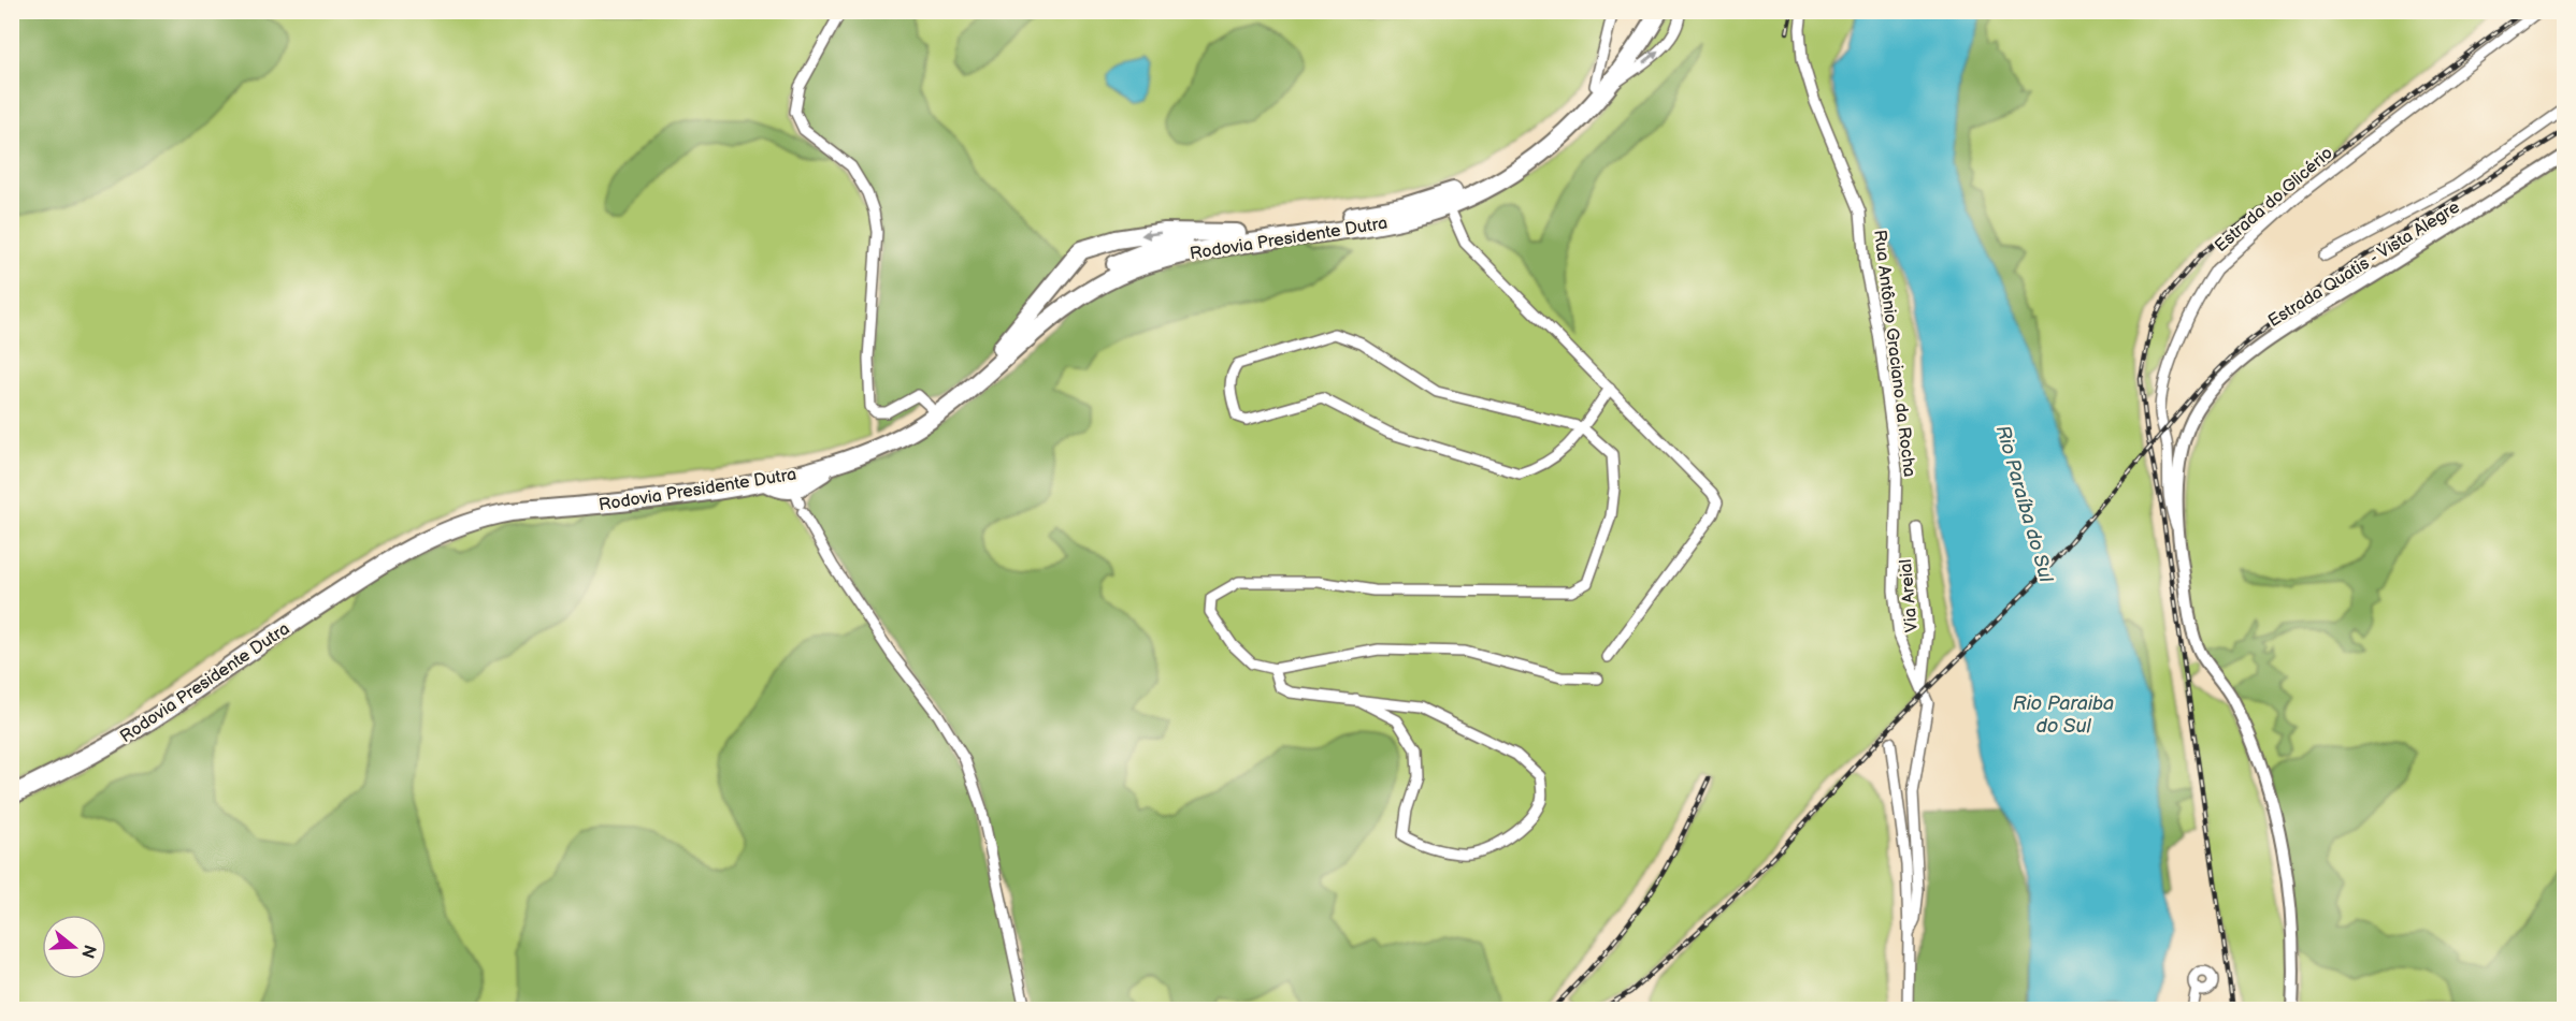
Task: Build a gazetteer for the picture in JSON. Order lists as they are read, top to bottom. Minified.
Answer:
{"streets":{"highway":["Rodovia Presidente Dutra"],"street":["Estrada do Glicério","Estrada Quatis - Vista Alegre","Rua Antônio Graciano da Rocha","Via Areial"]},"crossings":[["Estrada do Glicério","Estrada Quatis - Vista Alegre"],["Rua Antônio Graciano da Rocha","Via Areial"]],"water":["Rio Paraíba do Sul","Rio Paraiba do Sul"],"north":"right"}
